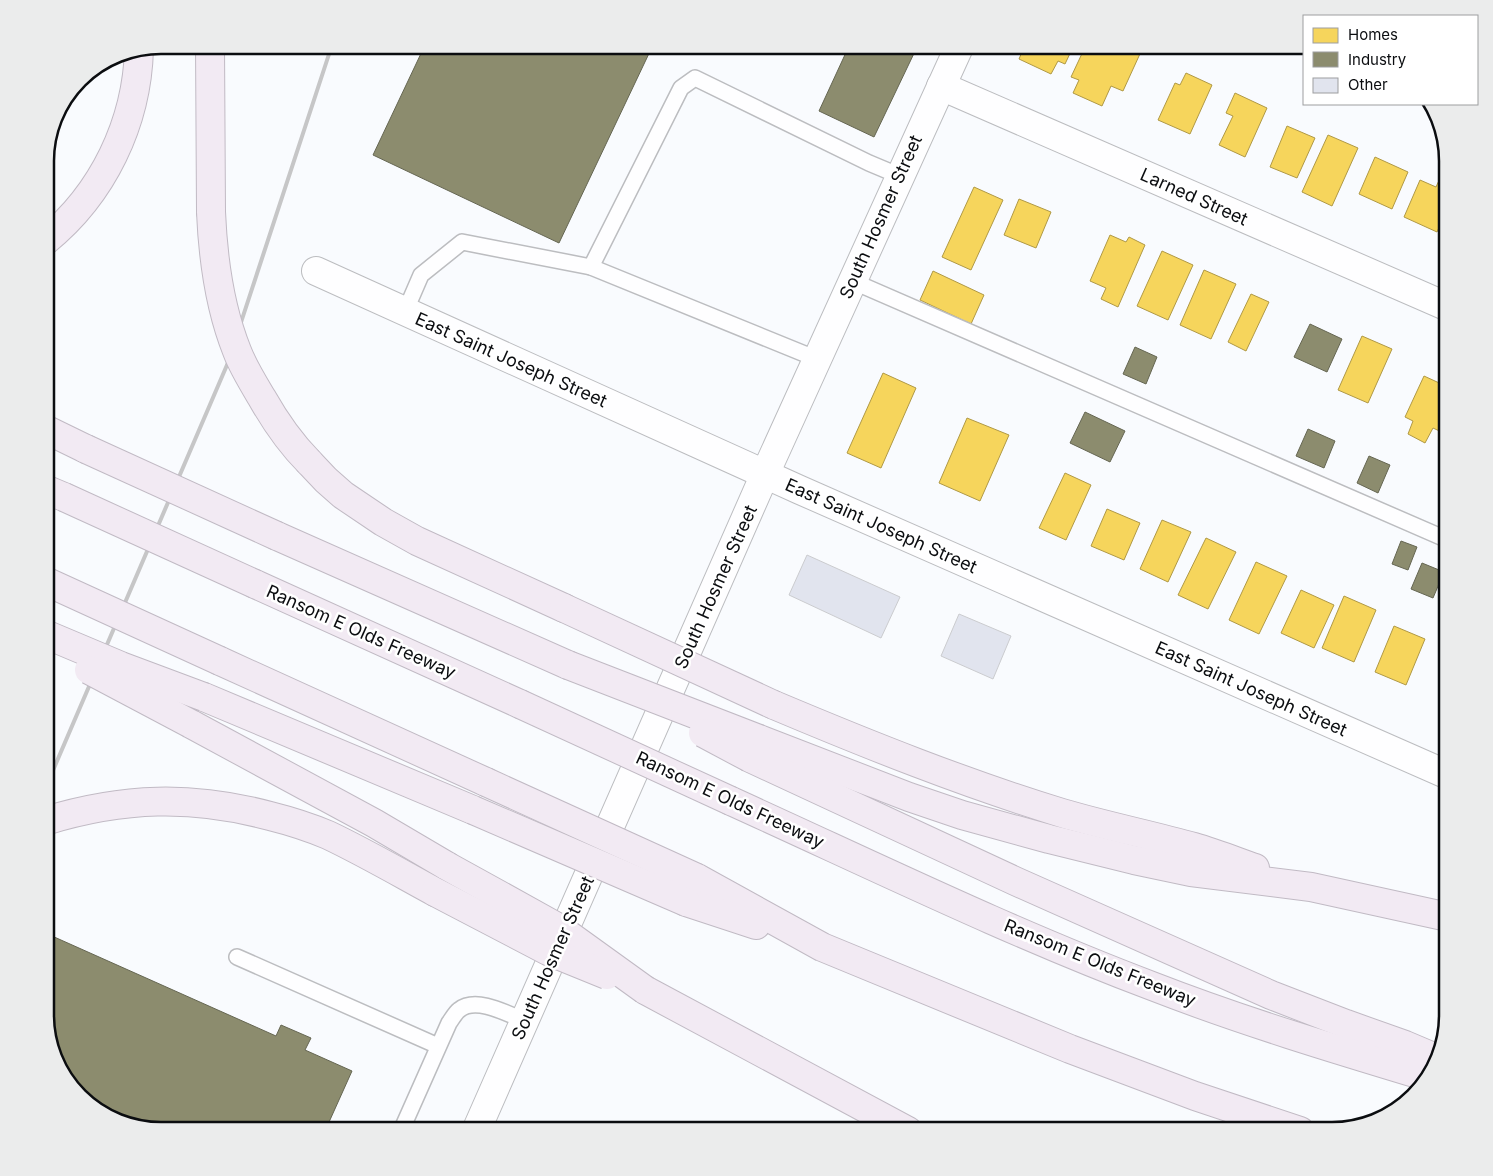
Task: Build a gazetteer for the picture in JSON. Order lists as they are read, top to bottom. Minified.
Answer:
{"streets":{"highway":["Ransom E Olds Freeway"],"street":["Larned Street","South Hosmer Street","East Saint Joseph Street"]},"crossings":[["Larned Street","South Hosmer Street"],["South Hosmer Street","East Saint Joseph Street"]],"legend":["Homes","Industry","Other"]}
